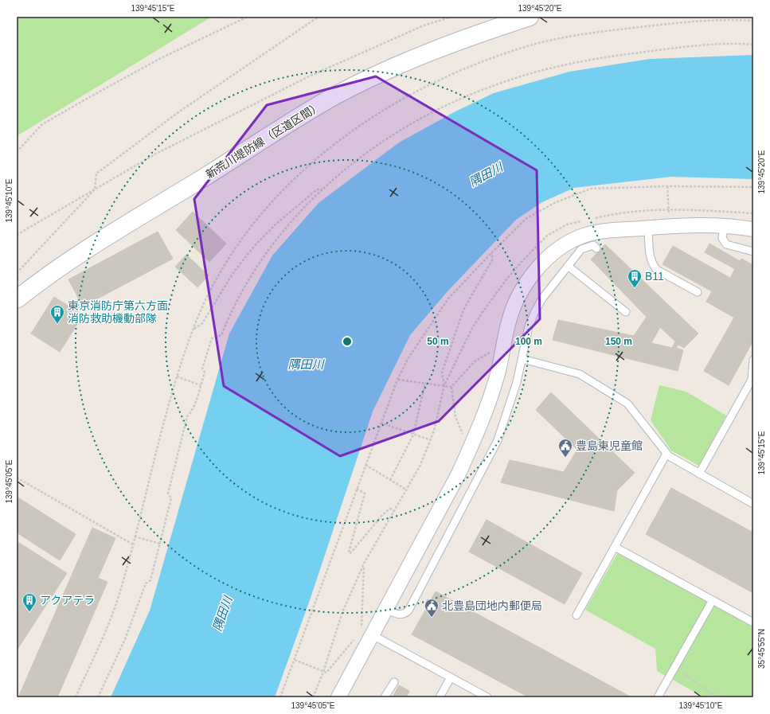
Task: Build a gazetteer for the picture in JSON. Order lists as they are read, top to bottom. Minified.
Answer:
{"streets":{"street":["新荒川堤防線（区道区間）"]},"water":["隅田川"],"places":{"building":["B11","東京消防庁第六方面 消防救助機動部隊","アクアテラ"],"public building":["豊島東児童館","北豊島団地内郵便局"]},"coordinates":["139°45'15\"E","139°45'20\"E","139°45'10\"E","139°45'05\"E","35°45'55\"N"],"rings":["50 m","100 m","150 m"]}
